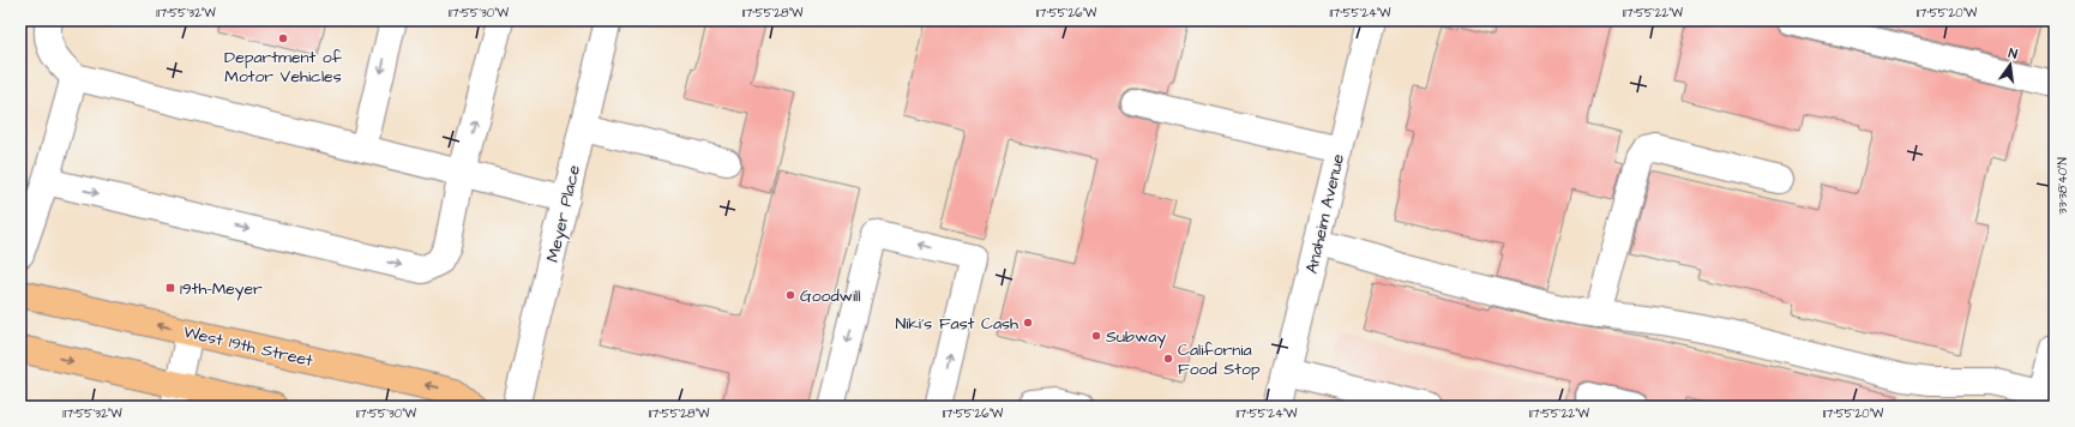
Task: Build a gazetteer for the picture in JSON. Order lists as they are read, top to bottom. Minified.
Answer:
{"streets":{"main road":["West 19th Street"],"street":["Meyer Place","Anaheim Avenue"]},"places":{"other":["Department of Motor Vehicles","Goodwill","Niki's Fast Cash","Subway","California Food Stop"],"transit":["19th-Meyer"]},"north":"top","coordinates":["117°55'32\"W","117°55'30\"W","117°55'28\"W","117°55'26\"W","117°55'24\"W","117°55'22\"W","117°55'20\"W","33°38'40\"N"]}
